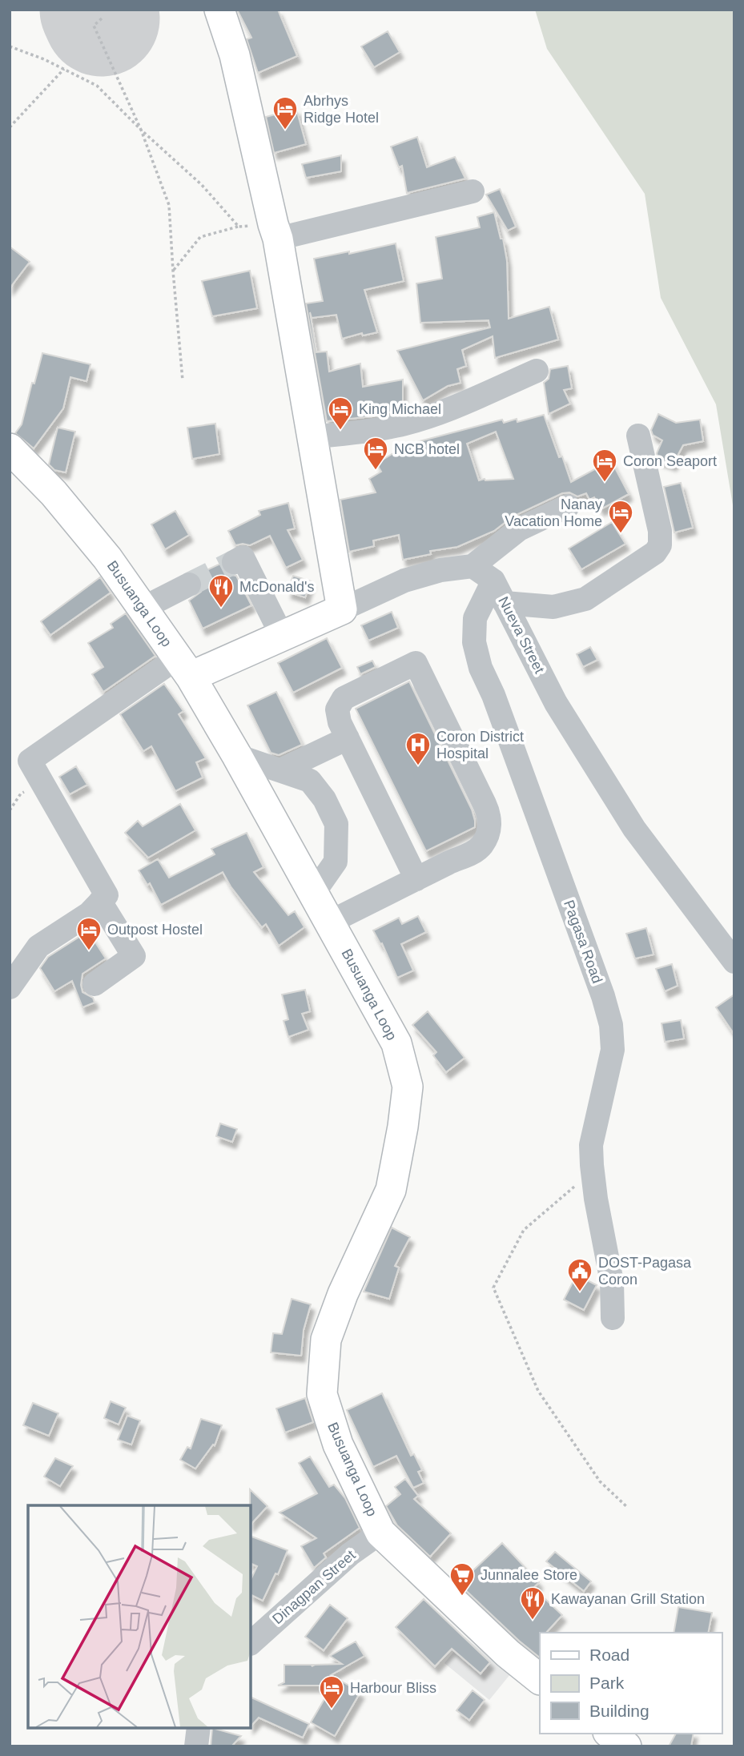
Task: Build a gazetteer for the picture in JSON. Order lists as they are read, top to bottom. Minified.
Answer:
{"streets":{"main road":["Busuanga Loop"],"street":["Nueva Street","Pagasa Road","Dinagpan Street"]},"crossings":[["Busuanga Loop","Dinagpan Street"],["Nueva Street","Pagasa Road"]],"places":{"hotel":["Abrhys Ridge Hotel","King Michael","NCB hotel","Coron Seaport","Nanay Vacation Home","Outpost Hostel","Harbour Bliss"],"restaurant":["McDonald's","Kawayanan Grill Station"],"hospital":["Coron District Hospital"],"public building":["DOST-Pagasa Coron"],"supermarket":["Junnalee Store"]},"legend":["Road","Park","Building"]}
